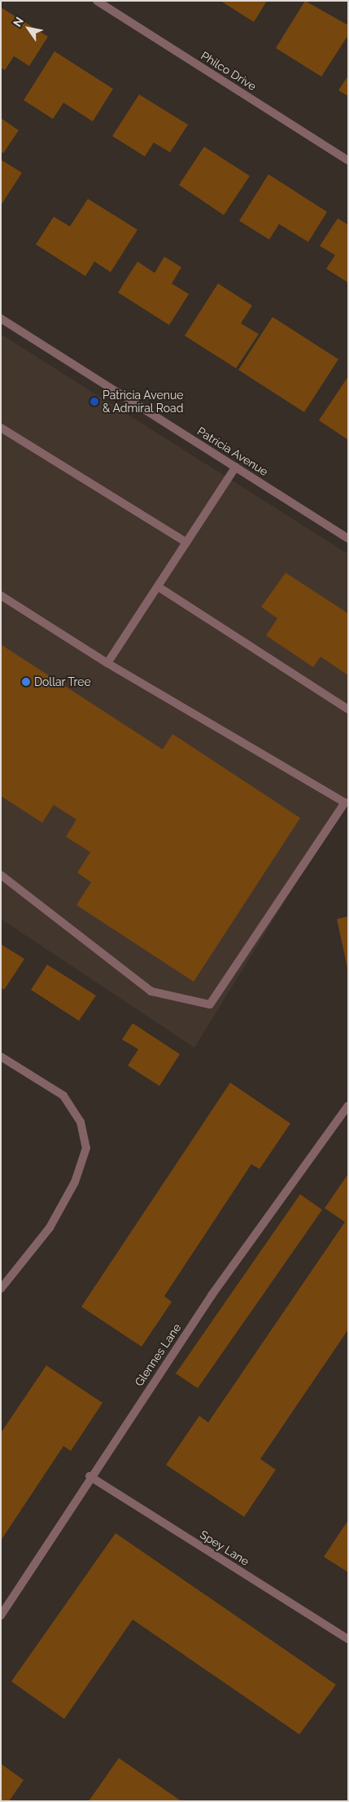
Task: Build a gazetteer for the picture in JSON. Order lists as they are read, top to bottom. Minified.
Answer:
{"streets":{"street":["Philco Drive","Patricia Avenue","Glennes Lane","Spey Lane"]},"crossings":[["Glennes Lane","Spey Lane"]],"places":["Patricia Avenue & Admiral Road","Dollar Tree"],"north":"top left"}
